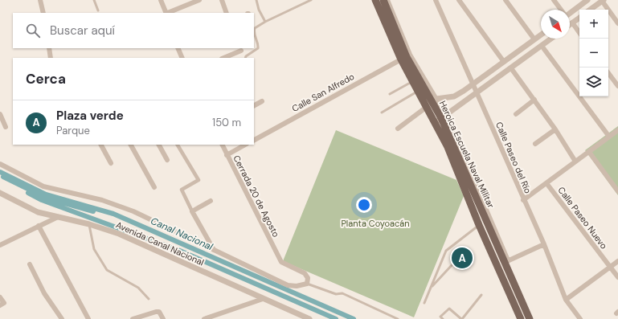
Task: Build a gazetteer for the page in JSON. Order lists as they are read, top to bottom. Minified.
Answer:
{"streets":{"main road":["Heroica Escuela Naval Militar"],"street":["Calle San Alfredo","Calle Paseo del Río","Cerrada 20 de Agosto","Calle Paseo Nuevo","Avenida Canal Nacional"]},"crossings":[["Calle San Alfredo","Heroica Escuela Naval Militar"]],"water":["Canal Nacional"],"parks":["Planta Coyoacán"],"north":"bottom right","page":{"map_buttons":["+","−"],"search":"Buscar aquí","heading":"Cerca","list":[{"mark":"A","name":"Plaza verde","note":"Parque","value":"150 m"}],"pins":"A"}}
